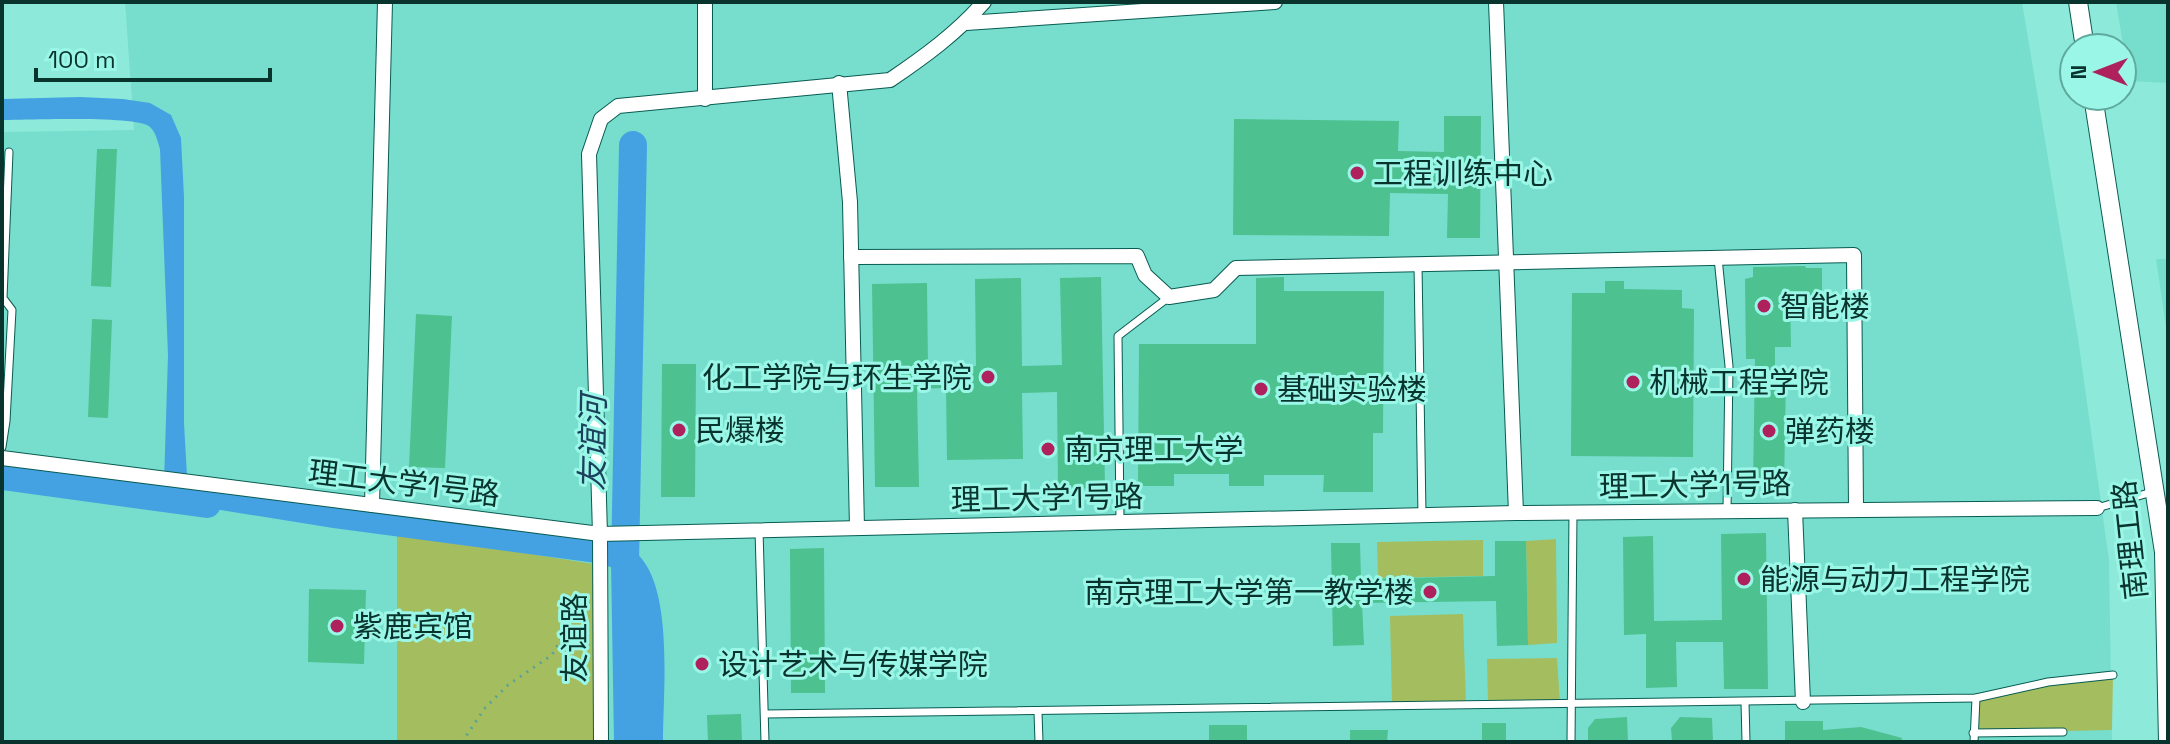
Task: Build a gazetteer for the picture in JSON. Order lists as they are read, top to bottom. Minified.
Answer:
{"streets":{"street":["理工大学1号路","南理工路","友谊路"]},"crossings":[["理工大学1号路","友谊路"]],"water":["友谊河"],"places":["工程训练中心","智能楼","化工学院与环生学院","机械工程学院","基础实验楼","民爆楼","弹药楼","南京理工大学","能源与动力工程学院","南京理工大学第一教学楼","紫鹿宾馆","设计艺术与传媒学院"],"scale_bar":"100 m","north":"left"}
